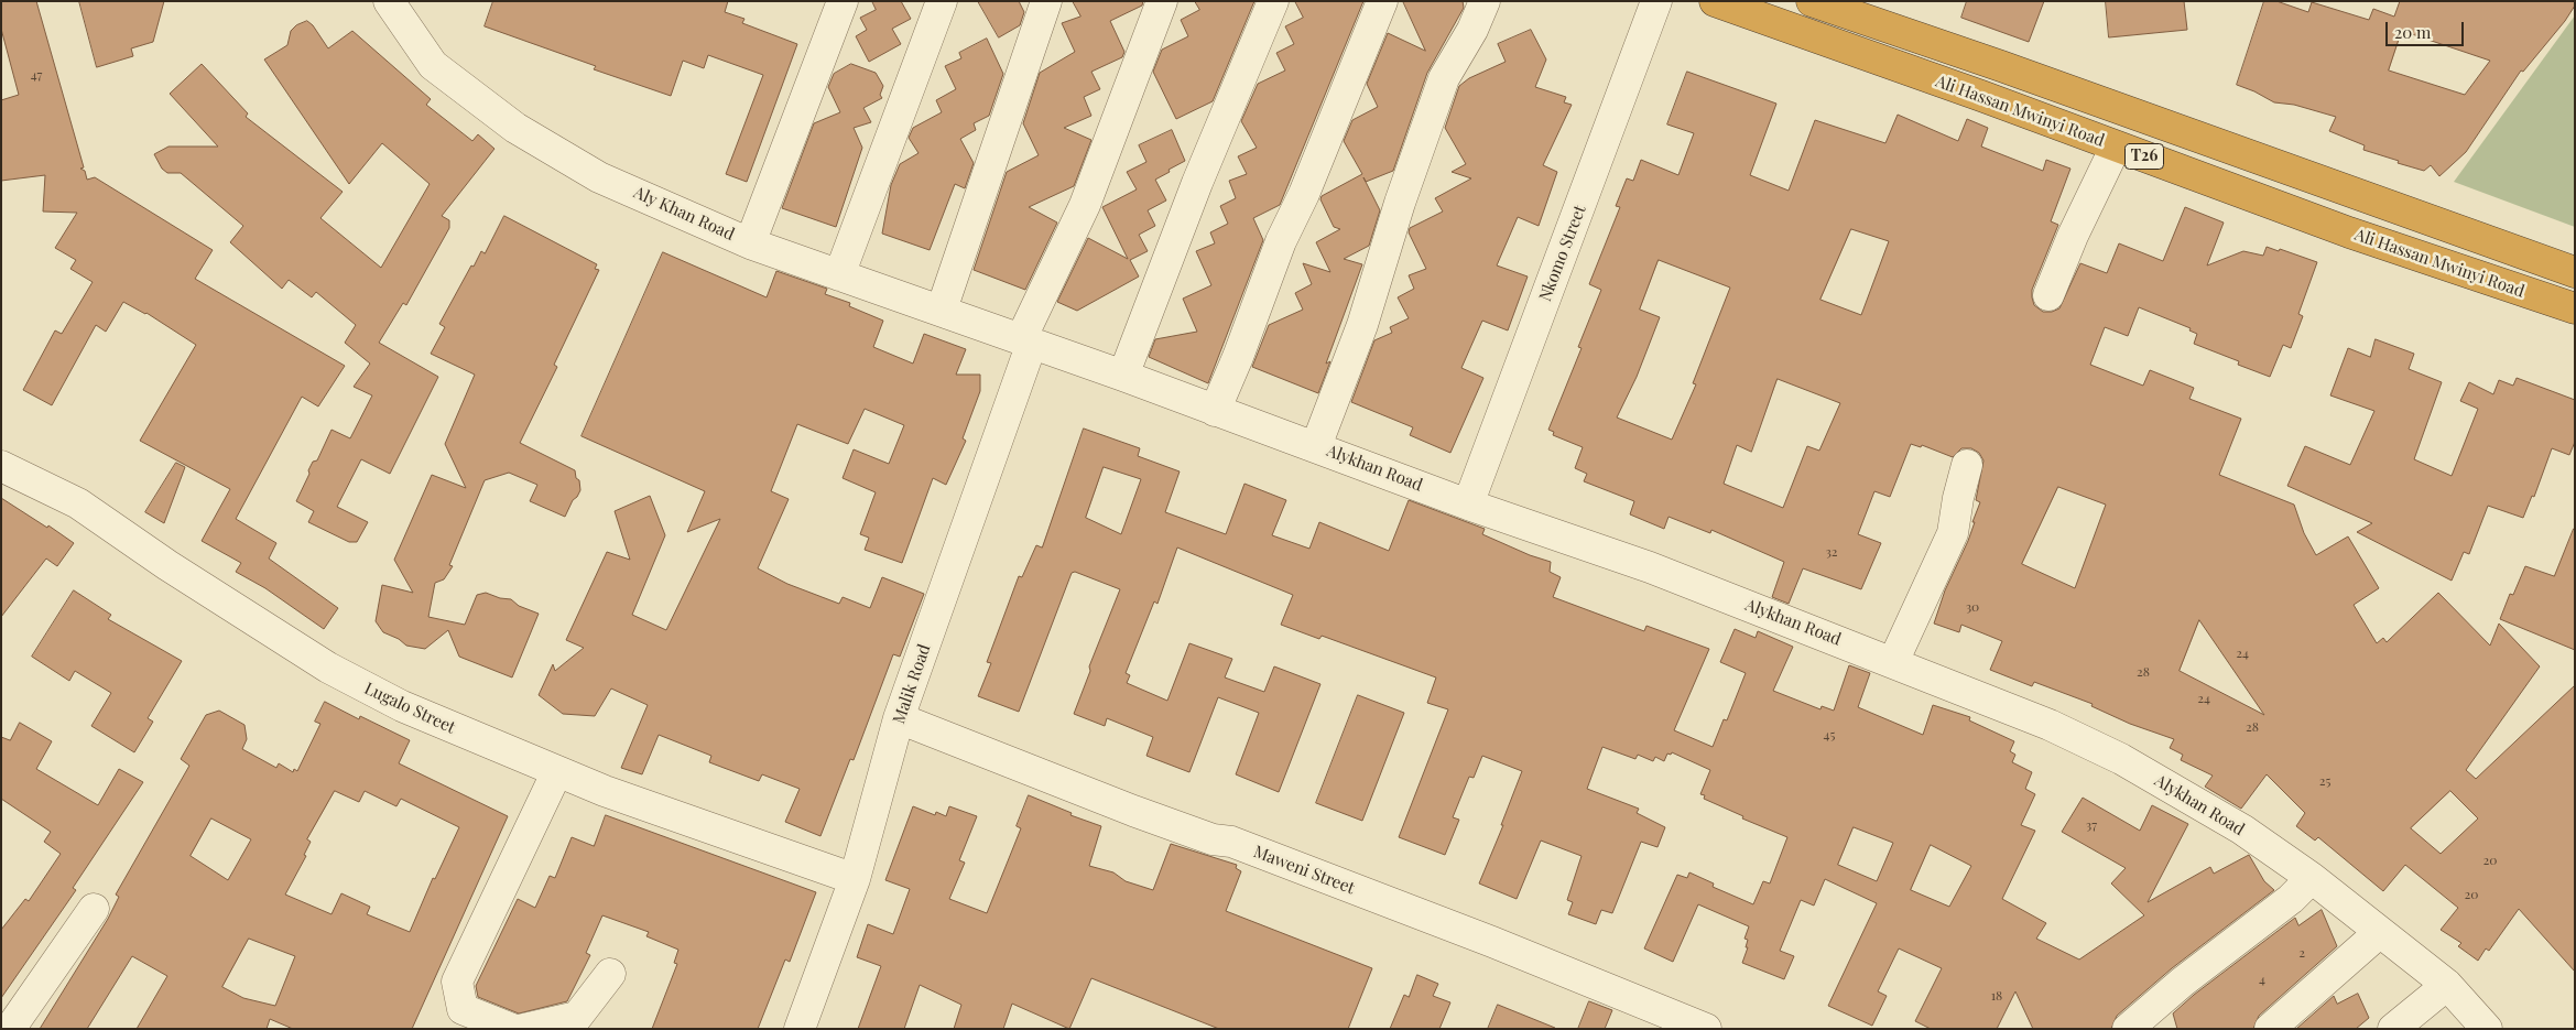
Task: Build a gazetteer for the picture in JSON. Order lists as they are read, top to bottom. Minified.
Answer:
{"streets":{"highway":["Ali Hassan Mwinyi Road","T26"],"street":["Aly Khan Road","Nkomo Street","Alykhan Road","Malik Road","Lugalo Street","Maweni Street"]},"crossings":[["Aly Khan Road","Alykhan Road"],["Aly Khan Road","Malik Road"],["Nkomo Street","Alykhan Road"],["Alykhan Road","Malik Road"],["Malik Road","Lugalo Street"],["Malik Road","Maweni Street"]],"house_numbers":["47","32","30","24","28","24","28","45","25","37","20","20","2","4","18"],"scale_bar":"20 m"}
